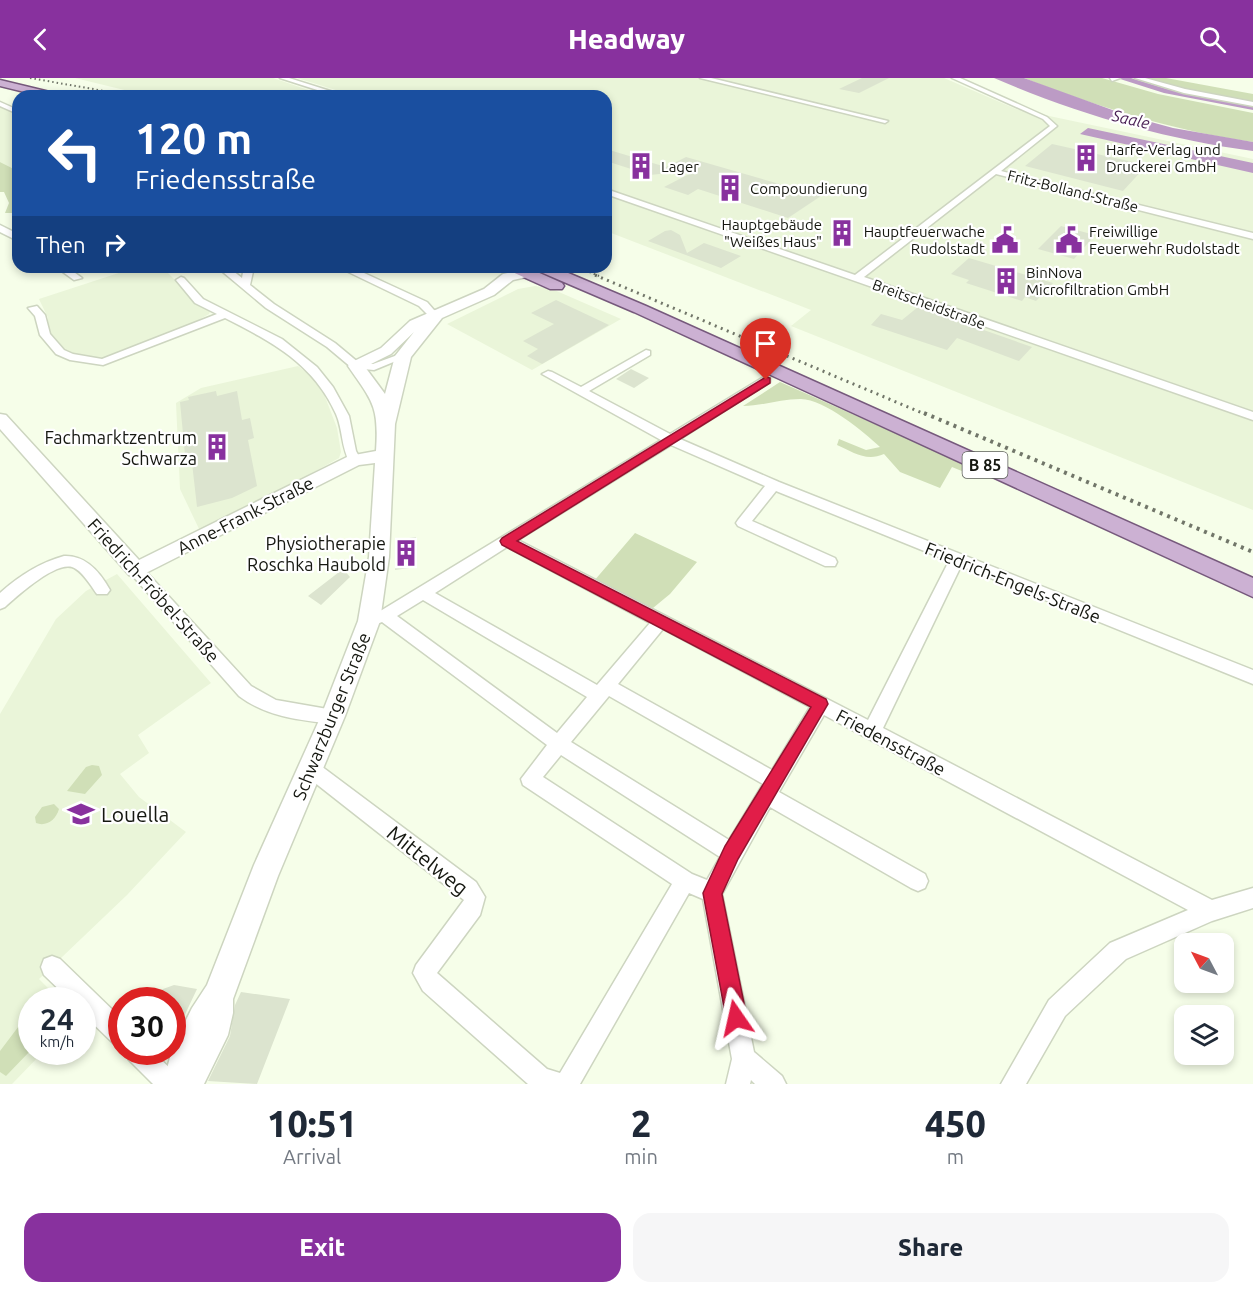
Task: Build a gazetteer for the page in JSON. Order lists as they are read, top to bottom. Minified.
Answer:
{"streets":{"main road":["B 85"],"street":["Fritz-Bolland-Straße","Breitscheidstraße","Anne-Frank-Straße","Friedrich-Engels-Straße","Friedrich-Fröbel-Straße","Schwarzburger Straße","Friedensstraße","Mittelweg"]},"crossings":[["B 85","Schwarzburger Straße"],["Anne-Frank-Straße","Friedrich-Fröbel-Straße"],["Anne-Frank-Straße","Schwarzburger Straße"],["Friedrich-Fröbel-Straße","Schwarzburger Straße"],["Schwarzburger Straße","Mittelweg"]],"water":["Saale"],"places":{"building":["Harfe-Verlag und Druckerei GmbH","Lager","Compoundierung","Hauptgebäude \"Weißes Haus\"","BinNova Microfiltration GmbH","Fachmarktzentrum Schwarza","Physiotherapie Roschka Haubold"],"public building":["Hauptfeuerwache Rudolstadt","Freiwillige Feuerwehr Rudolstadt"],"school or university":["Louella"]},"north":"top left","page":{"header":"Headway","turn":["120 m","Friedensstraße"],"then":"Then","speed":"24 km/h","limit":"30","eta":["10:51","Arrival","2","min","450","m"],"buttons":["Exit","Share"]}}
